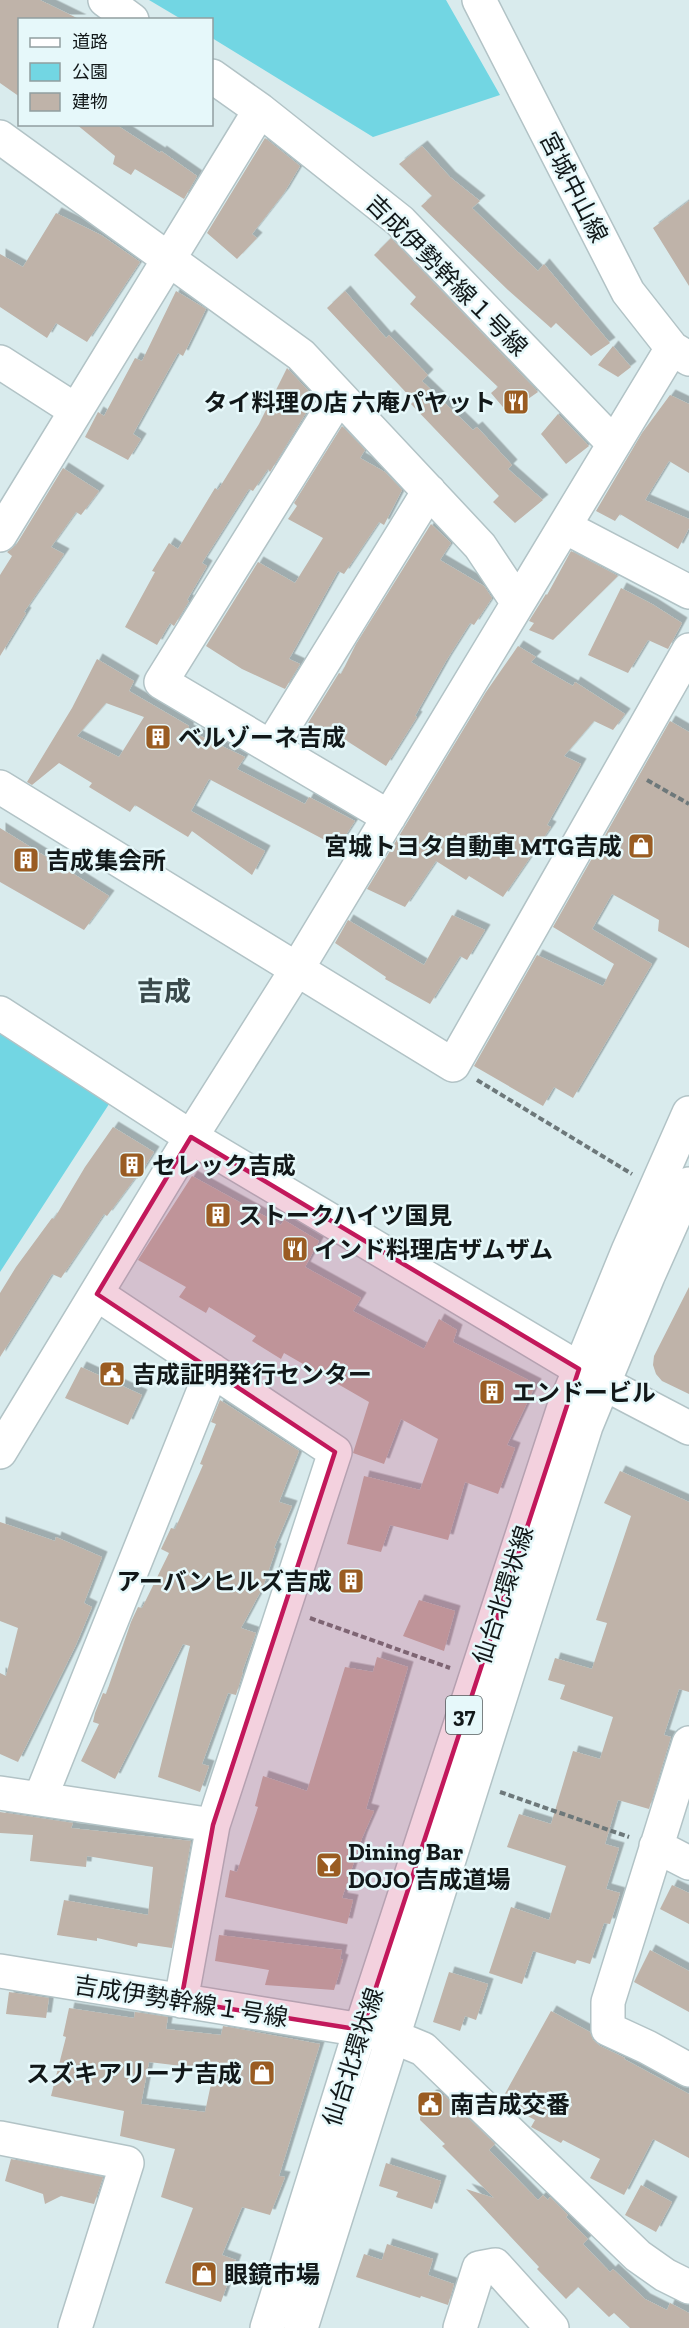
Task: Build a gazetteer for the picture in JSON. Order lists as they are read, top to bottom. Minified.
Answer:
{"streets":{"street":["宮城中山線","吉成伊勢幹線１号線","仙台北環状線","37"]},"crossings":[["吉成伊勢幹線１号線","仙台北環状線"]],"districts":["吉成"],"places":{"restaurant":["タイ料理の店 六庵パヤット","インド料理店ザムザム"],"building":["ベルゾーネ吉成","吉成集会所","セレック吉成","ストークハイツ国見","エンドービル","アーバンヒルズ吉成"],"shop":["宮城トヨタ自動車 MTG吉成","スズキアリーナ吉成","眼鏡市場"],"public building":["吉成証明発行センター","南吉成交番"],"bar":["Dining Bar DOJO 吉成道場"]},"legend":["道路","公園","建物"]}
